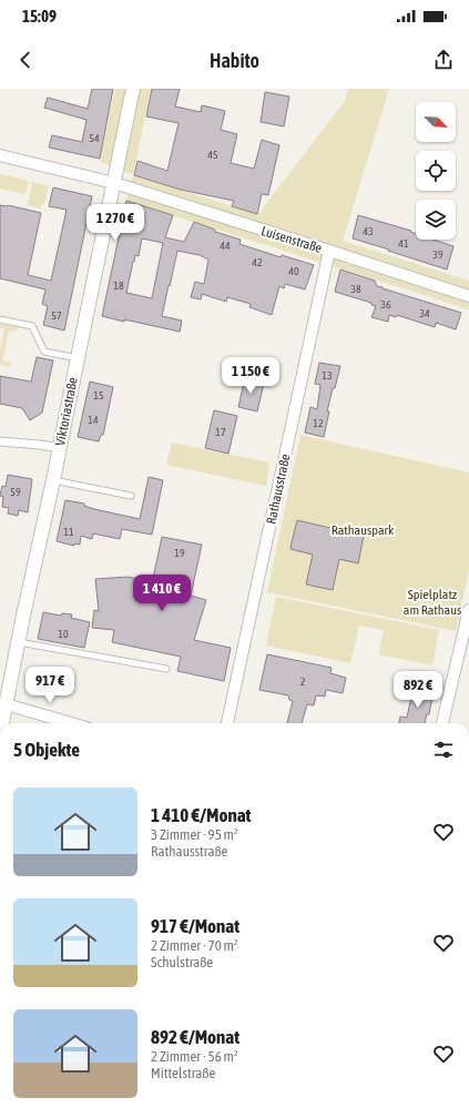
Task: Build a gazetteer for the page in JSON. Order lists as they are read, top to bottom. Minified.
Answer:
{"streets":{"street":["Luisenstraße","Viktoriastraße","Rathausstraße"]},"crossings":[["Luisenstraße","Viktoriastraße"],["Luisenstraße","Rathausstraße"]],"parks":["Rathauspark","Spielplatz am Rathaus"],"house_numbers":["54","45","43","41","44","39","42","40","18","38","36","34","57","13","15","14","12","17","59","11","19","10","2"],"north":"bottom right","page":{"status":"15:09","header":"Habito","price":["1 270 €","1 150 €","1 410 €","917 €","892 €"],"heading":"5 Objekte","list":[{"name":"1 410 €/Monat","note":"3 Zimmer · 95 m² · Rathausstraße"},{"name":"917 €/Monat","note":"2 Zimmer · 70 m² · Schulstraße"},{"name":"892 €/Monat","note":"2 Zimmer · 56 m² · Mittelstraße"}]}}
